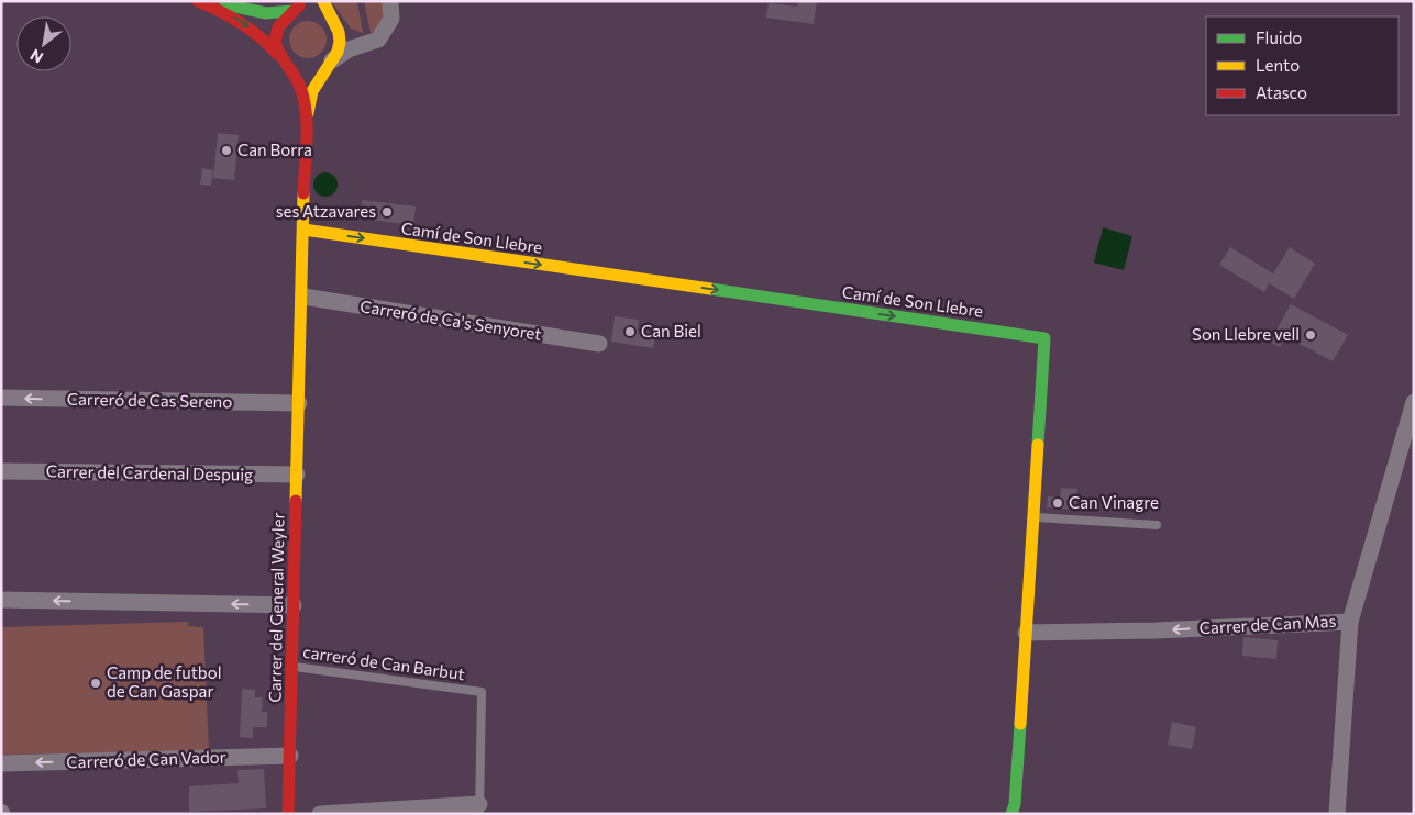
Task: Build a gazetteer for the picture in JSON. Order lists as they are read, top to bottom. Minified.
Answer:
{"streets":{"main road":["Camí de Son Llebre","Carrer del General Weyler"],"street":["Carreró de Ca's Senyoret","Carreró de Cas Sereno","Carrer del Cardenal Despuig","Carrer de Can Mas","Carreró de Can Vador"],"lane":["carreró de Can Barbut"]},"crossings":[["Camí de Son Llebre","Carrer del General Weyler"],["Camí de Son Llebre","Carrer de Can Mas"],["Carreró de Ca's Senyoret","Carrer del General Weyler"],["Carreró de Cas Sereno","Carrer del General Weyler"],["Carrer del Cardenal Despuig","Carrer del General Weyler"],["Carrer del General Weyler","carreró de Can Barbut"],["Carrer del General Weyler","Carreró de Can Vador"]],"one_way":["Camí de Son Llebre","Carreró de Cas Sereno","Carrer de Can Mas","Carreró de Can Vador"],"places":["Can Borra","ses Atzavares","Can Biel","Son Llebre vell","Can Vinagre","Camp de futbol de Can Gaspar"],"legend":["Fluido","Lento","Atasco"],"north":"bottom left"}
